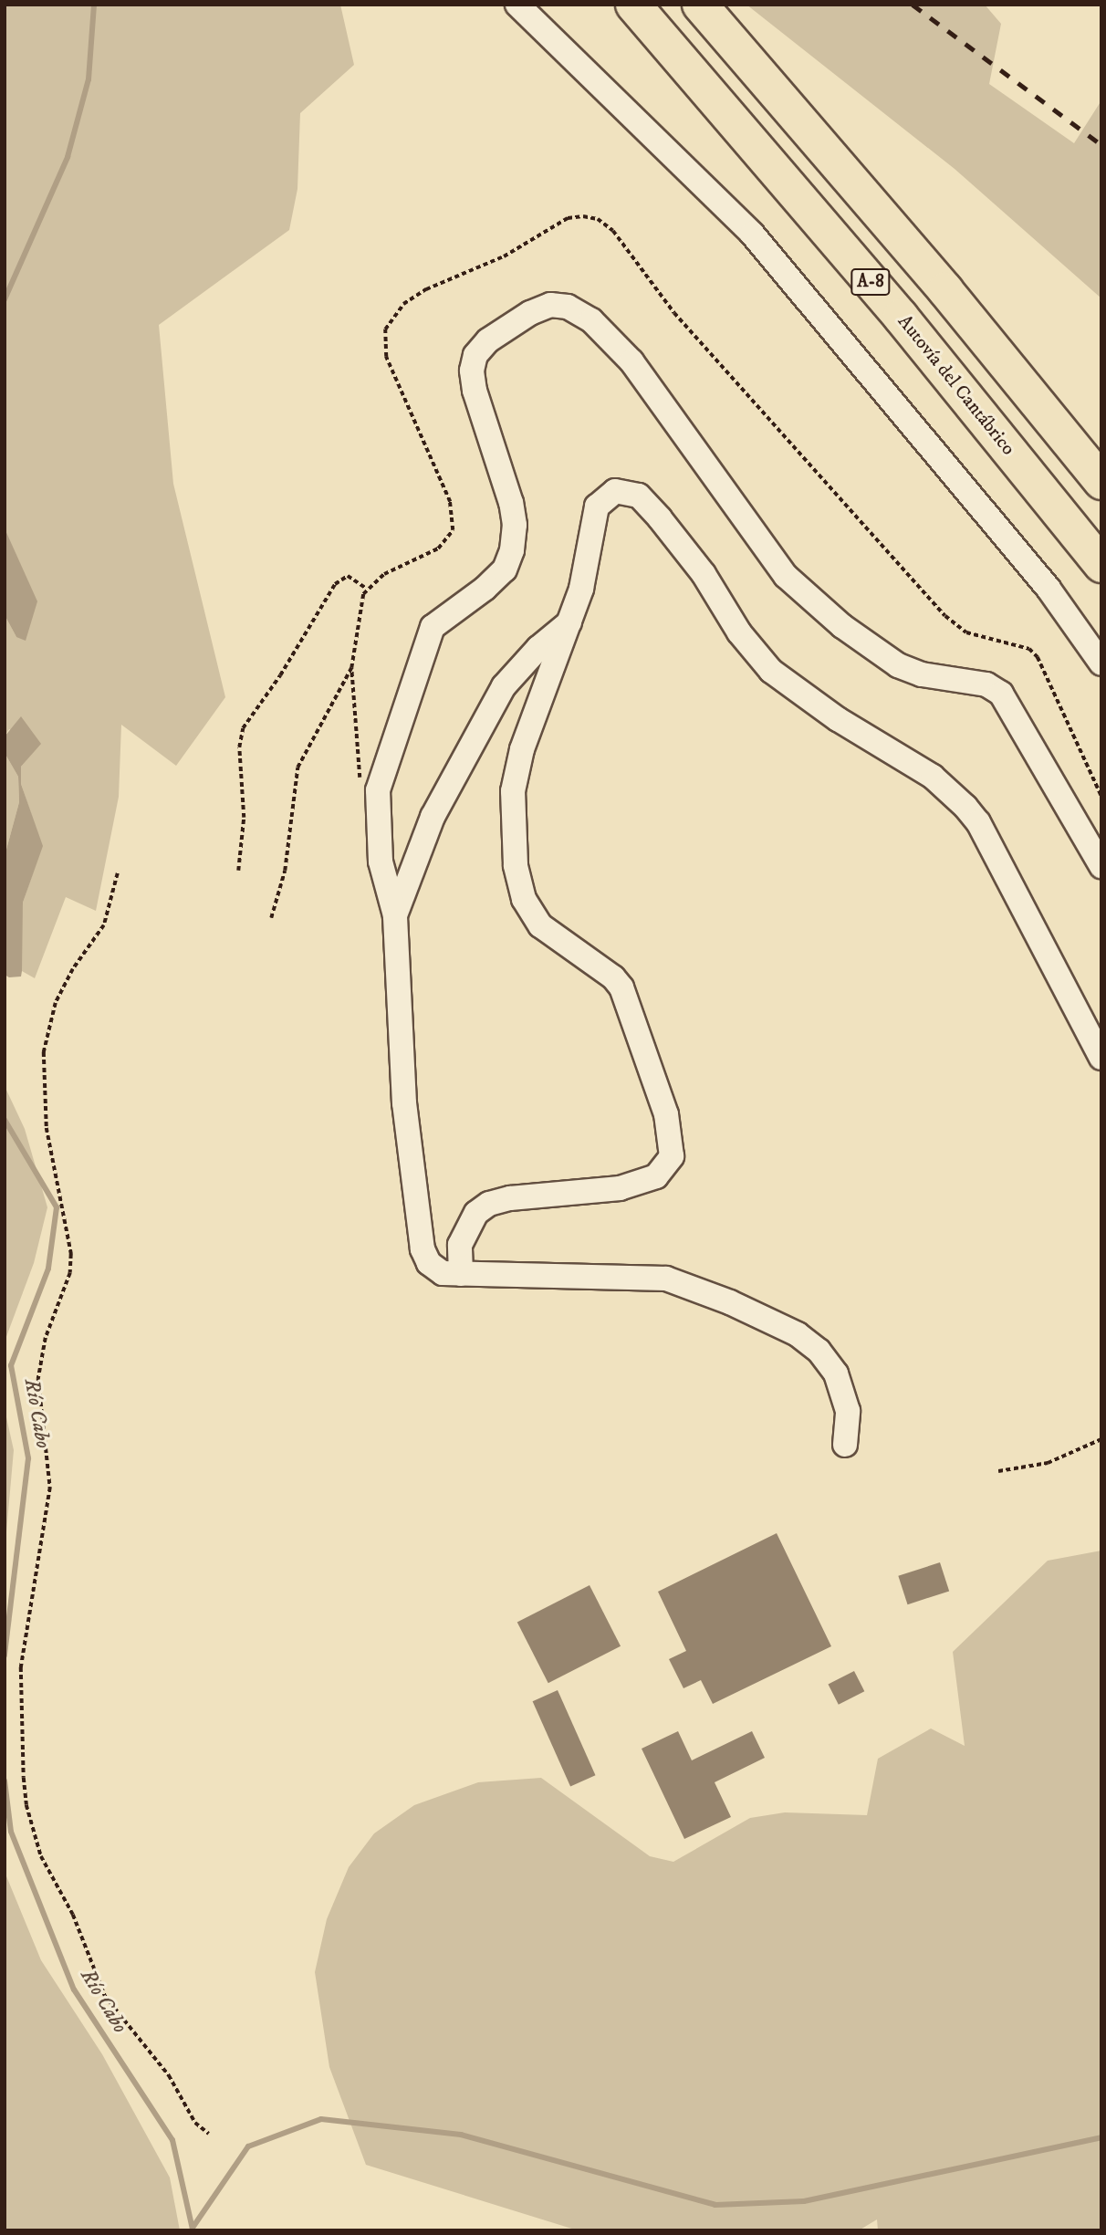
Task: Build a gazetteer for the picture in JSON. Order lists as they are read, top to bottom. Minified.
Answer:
{"streets":{"highway":["A-8","Autovía del Cantábrico"]},"water":["Río Cabo"]}
